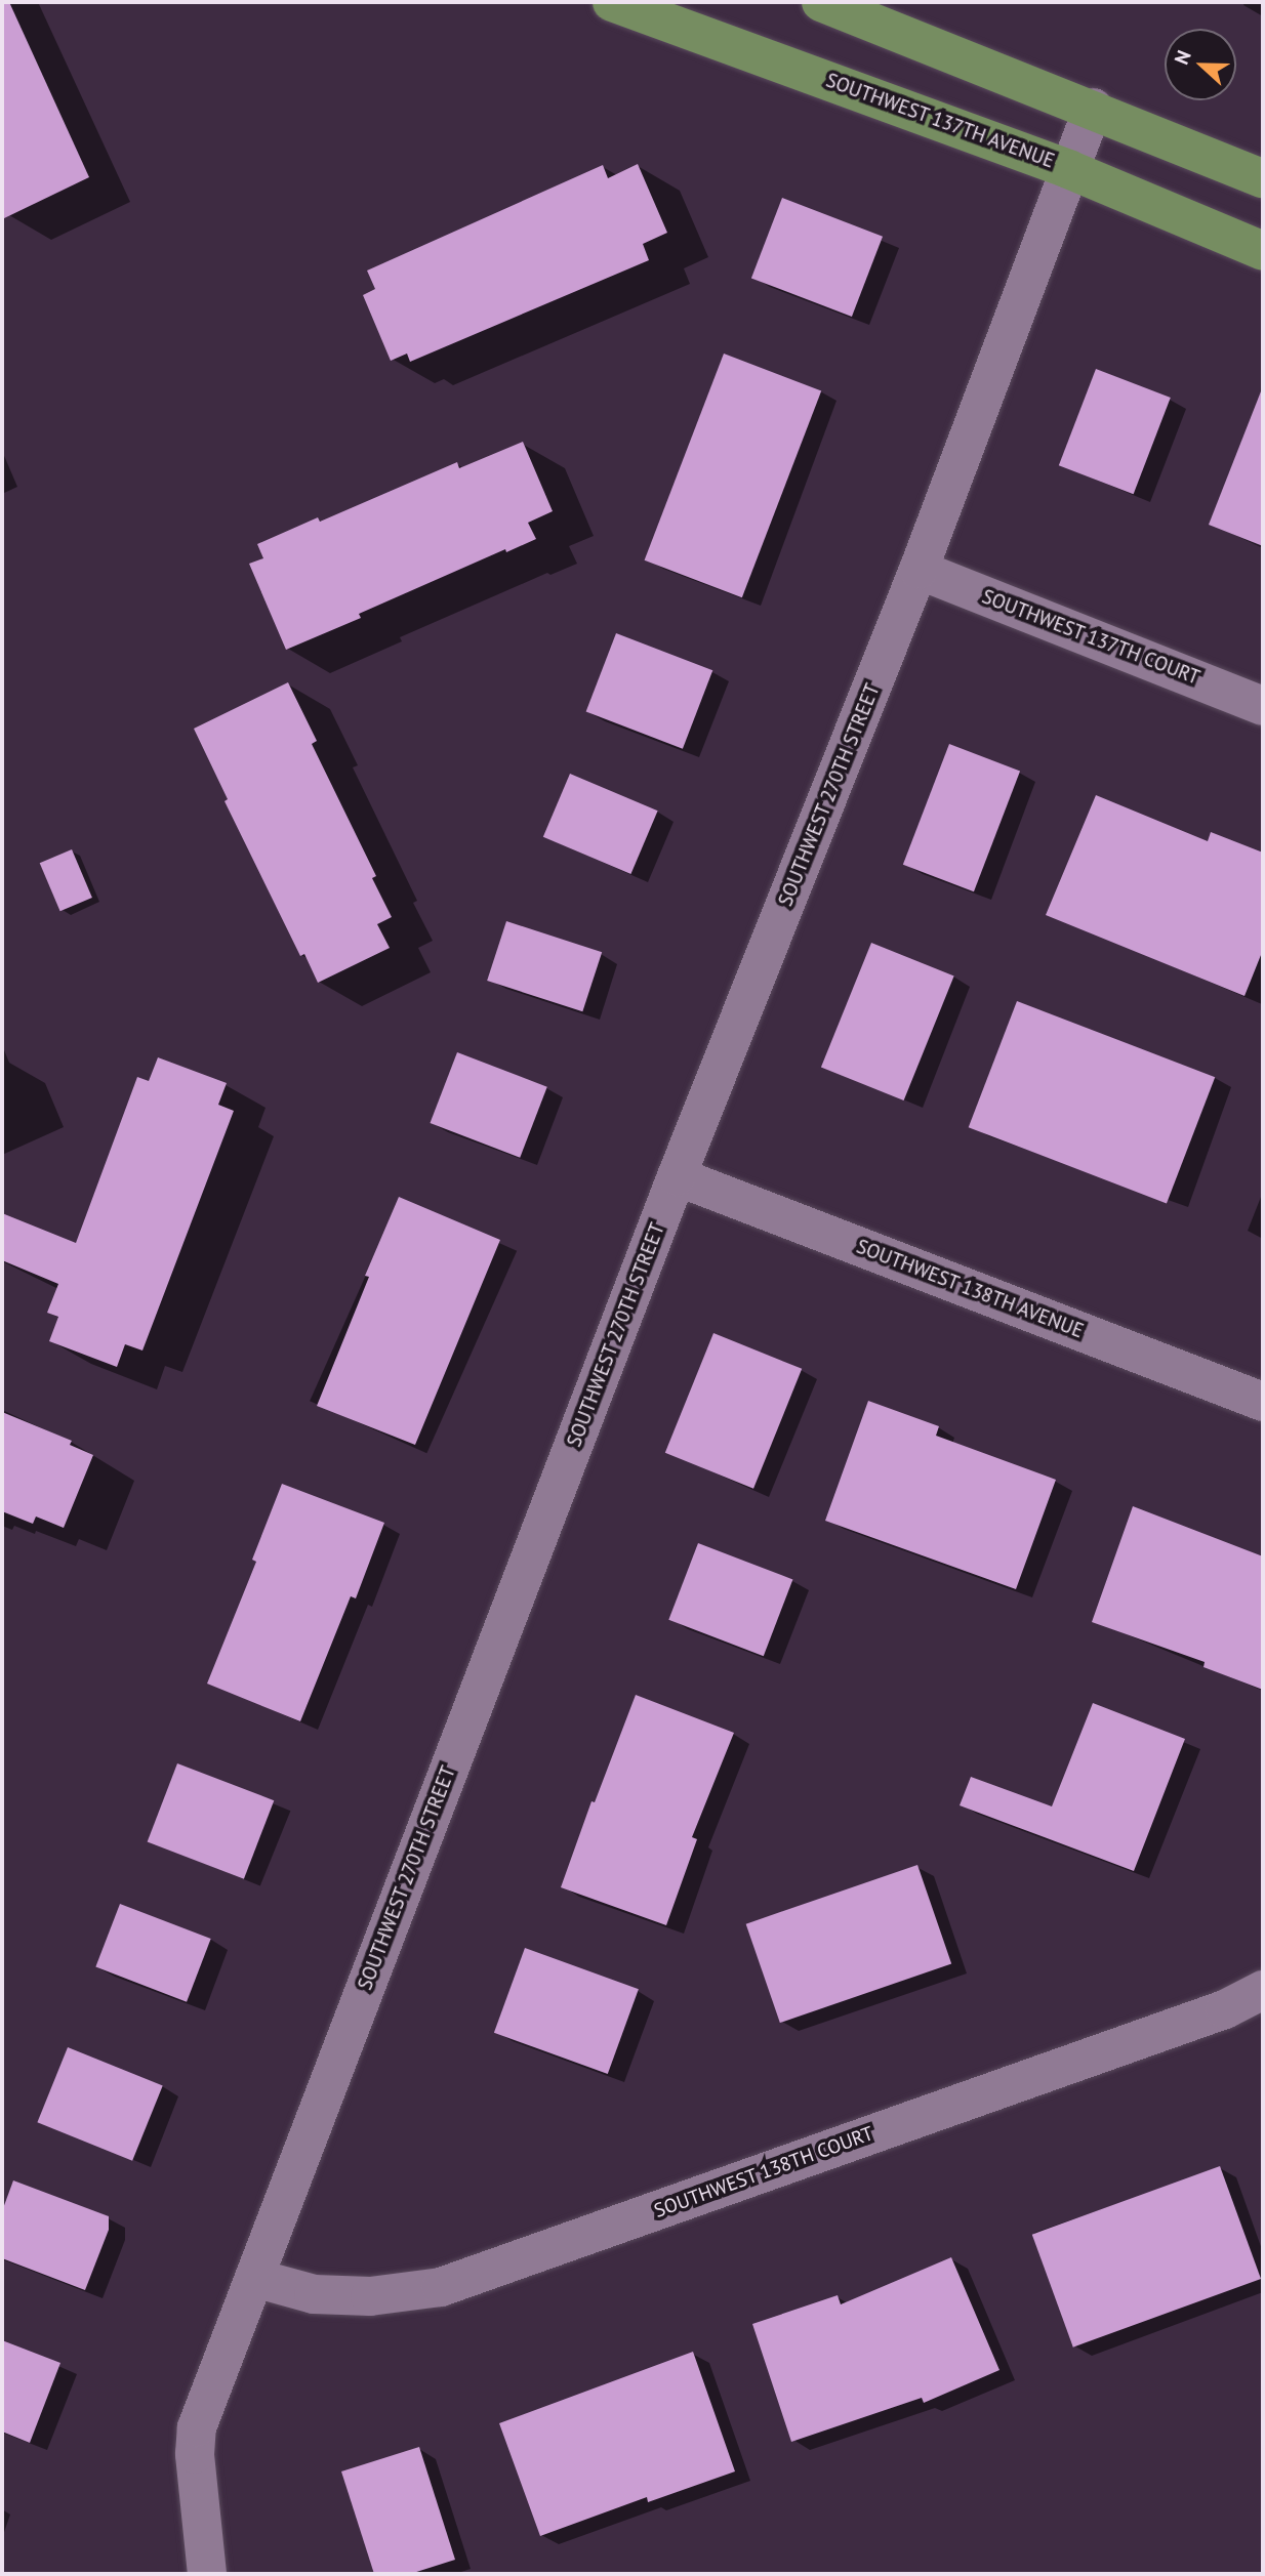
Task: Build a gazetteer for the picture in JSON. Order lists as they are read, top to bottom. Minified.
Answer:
{"streets":{"main road":["SOUTHWEST 137TH AVENUE"],"street":["SOUTHWEST 137TH COURT","SOUTHWEST 270TH STREET","SOUTHWEST 138TH AVENUE","SOUTHWEST 138TH COURT"]},"crossings":[["SOUTHWEST 137TH AVENUE","SOUTHWEST 270TH STREET"],["SOUTHWEST 137TH COURT","SOUTHWEST 270TH STREET"],["SOUTHWEST 270TH STREET","SOUTHWEST 138TH AVENUE"],["SOUTHWEST 270TH STREET","SOUTHWEST 138TH COURT"]],"north":"left"}
